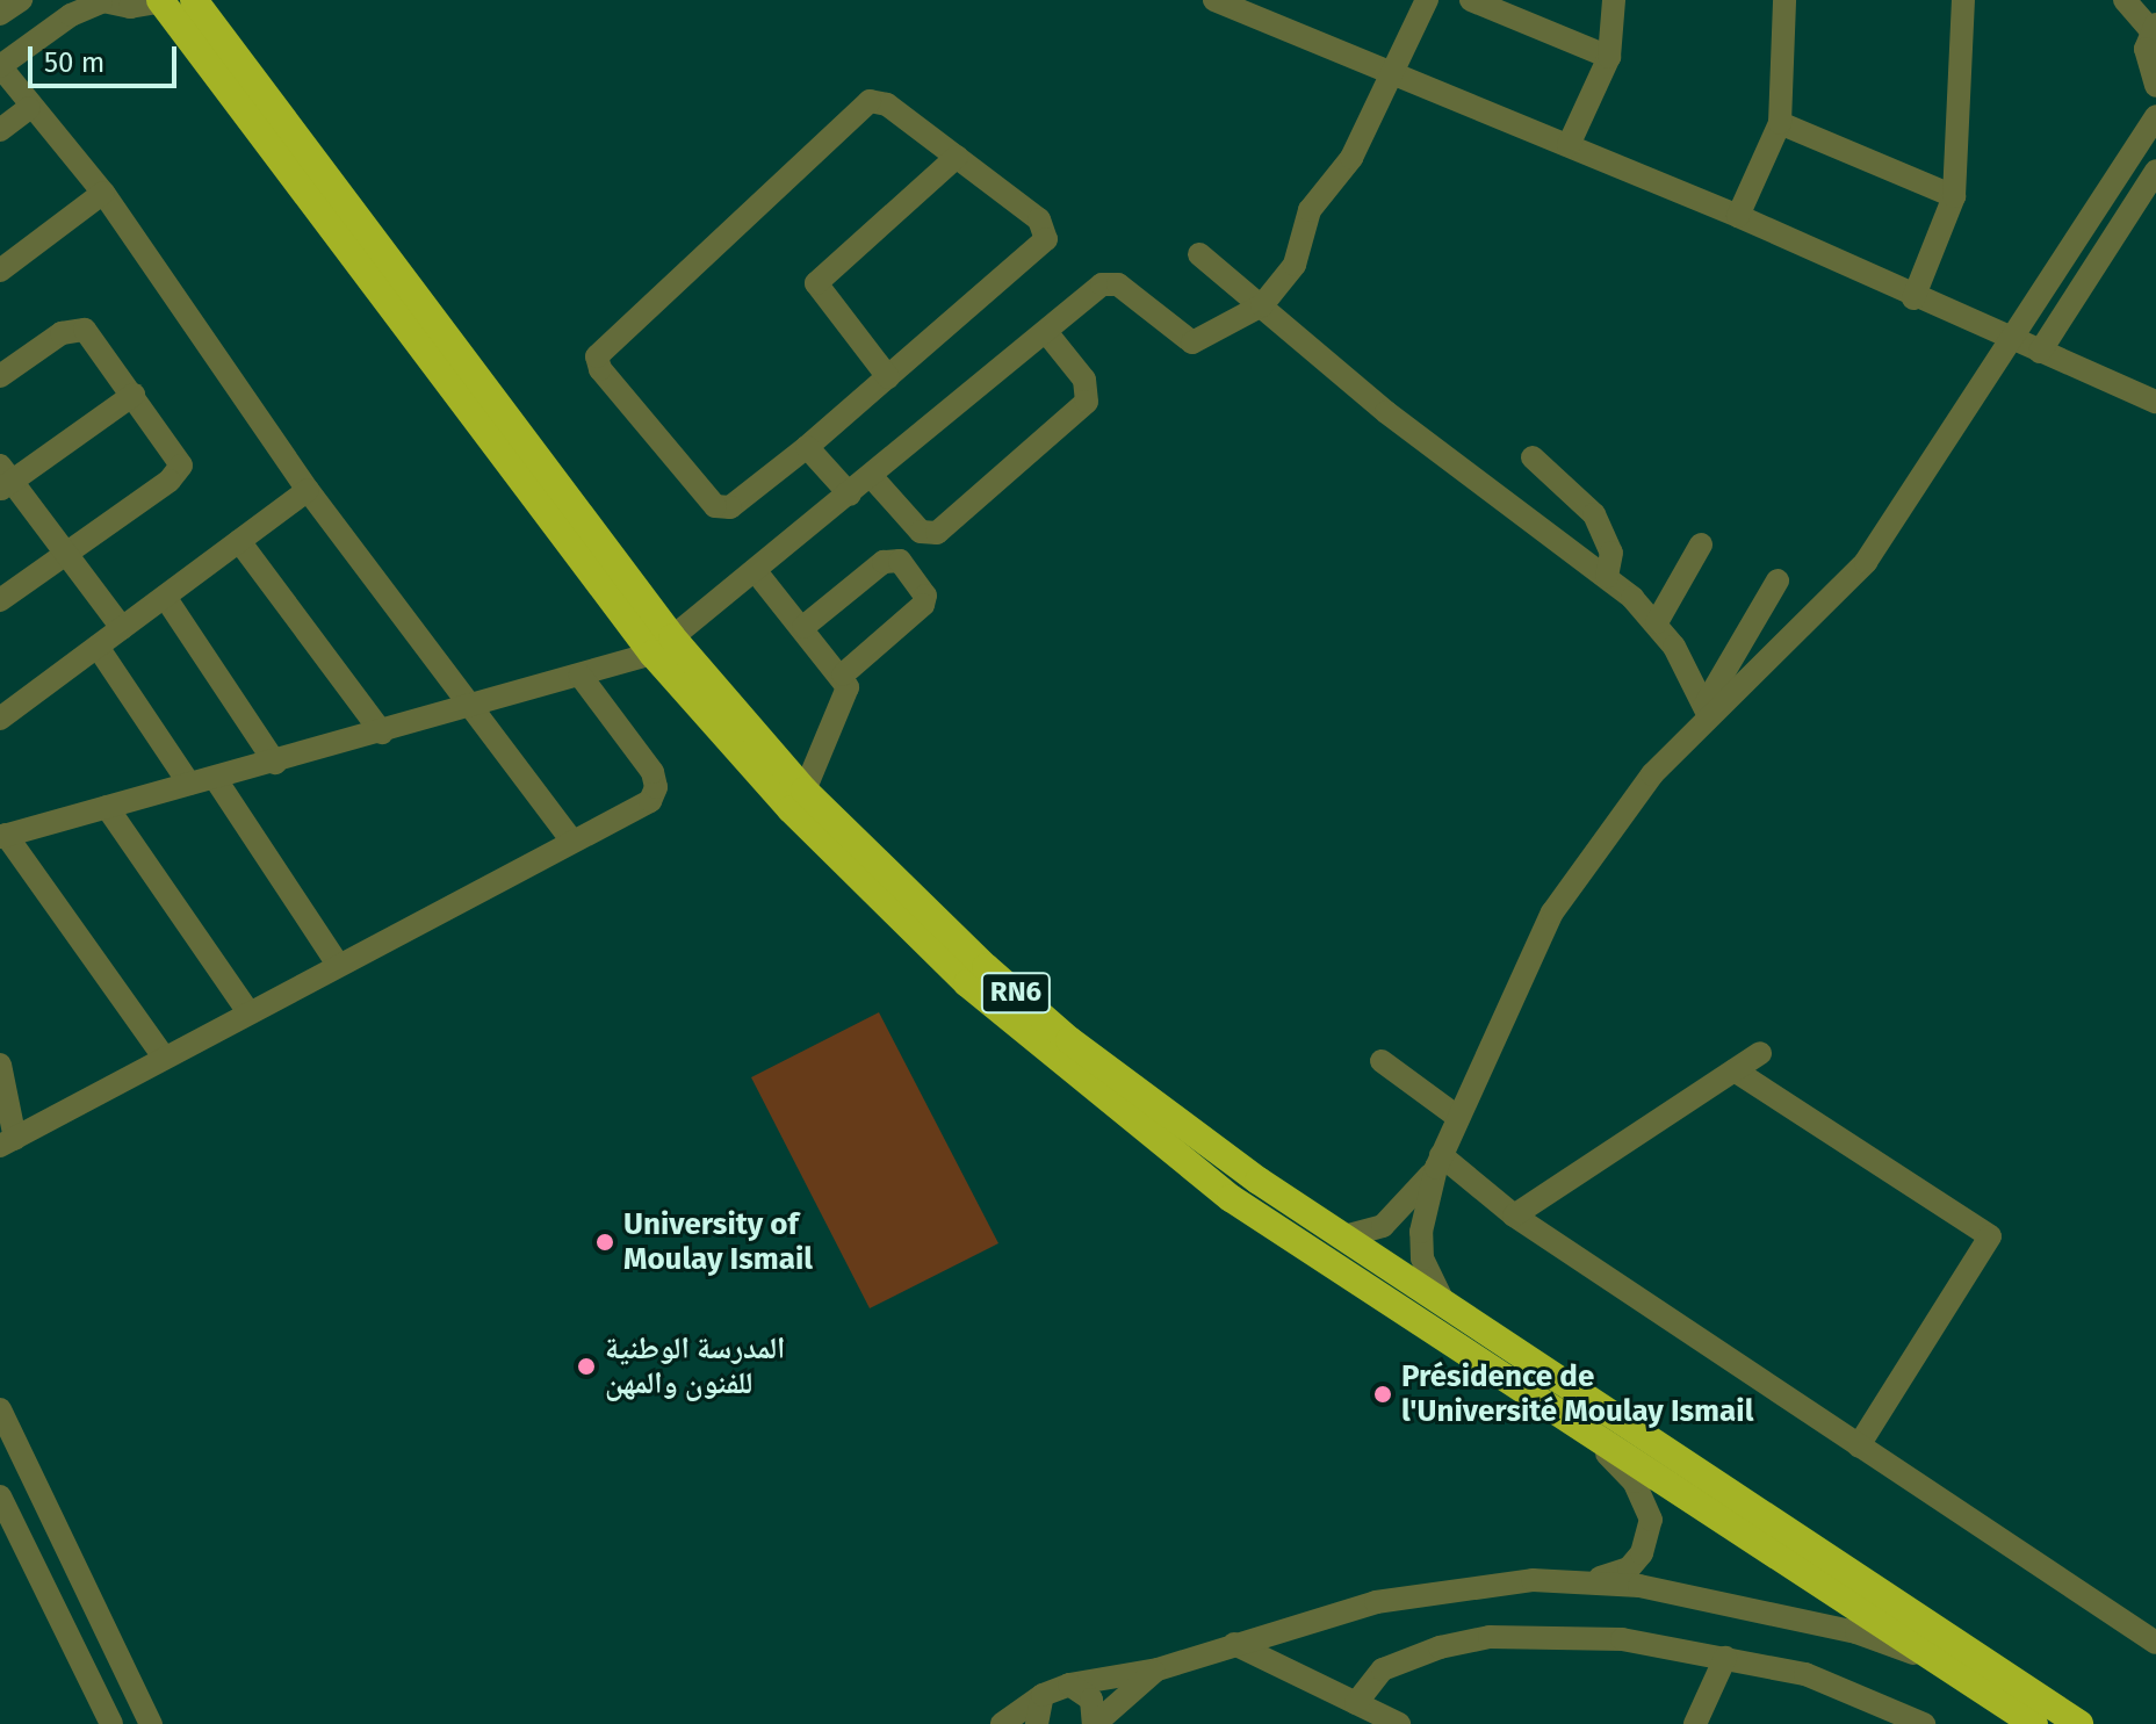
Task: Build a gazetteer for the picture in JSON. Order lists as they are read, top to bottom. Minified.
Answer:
{"streets":{"highway":["RN6"]},"places":["University of Moulay Ismail","المدرسة الوطنية للفنون والمهن","Présidence de l'Université Moulay Ismail"],"scale_bar":"50 m"}
